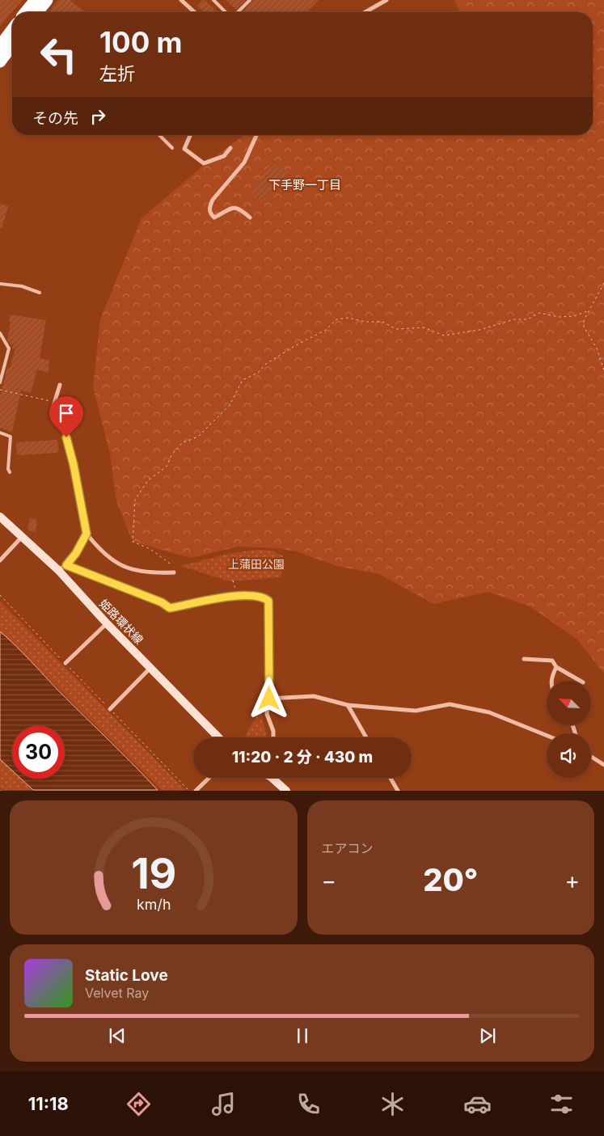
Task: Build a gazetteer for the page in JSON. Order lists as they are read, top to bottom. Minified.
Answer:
{"streets":{"main road":["姫路環状線"]},"districts":["下手野一丁目"],"parks":["上蒲田公園"],"north":"top left","page":{"turn":["100 m","左折"],"then":"その先","limit":"30","trip":"11:20 · 2 分 · 430 m","tile":"エアコン","heat":["−","20°","+"],"song":["Static Love","Velvet Ray"],"tabs":"11:18","gauge":["19","km/h"]}}
